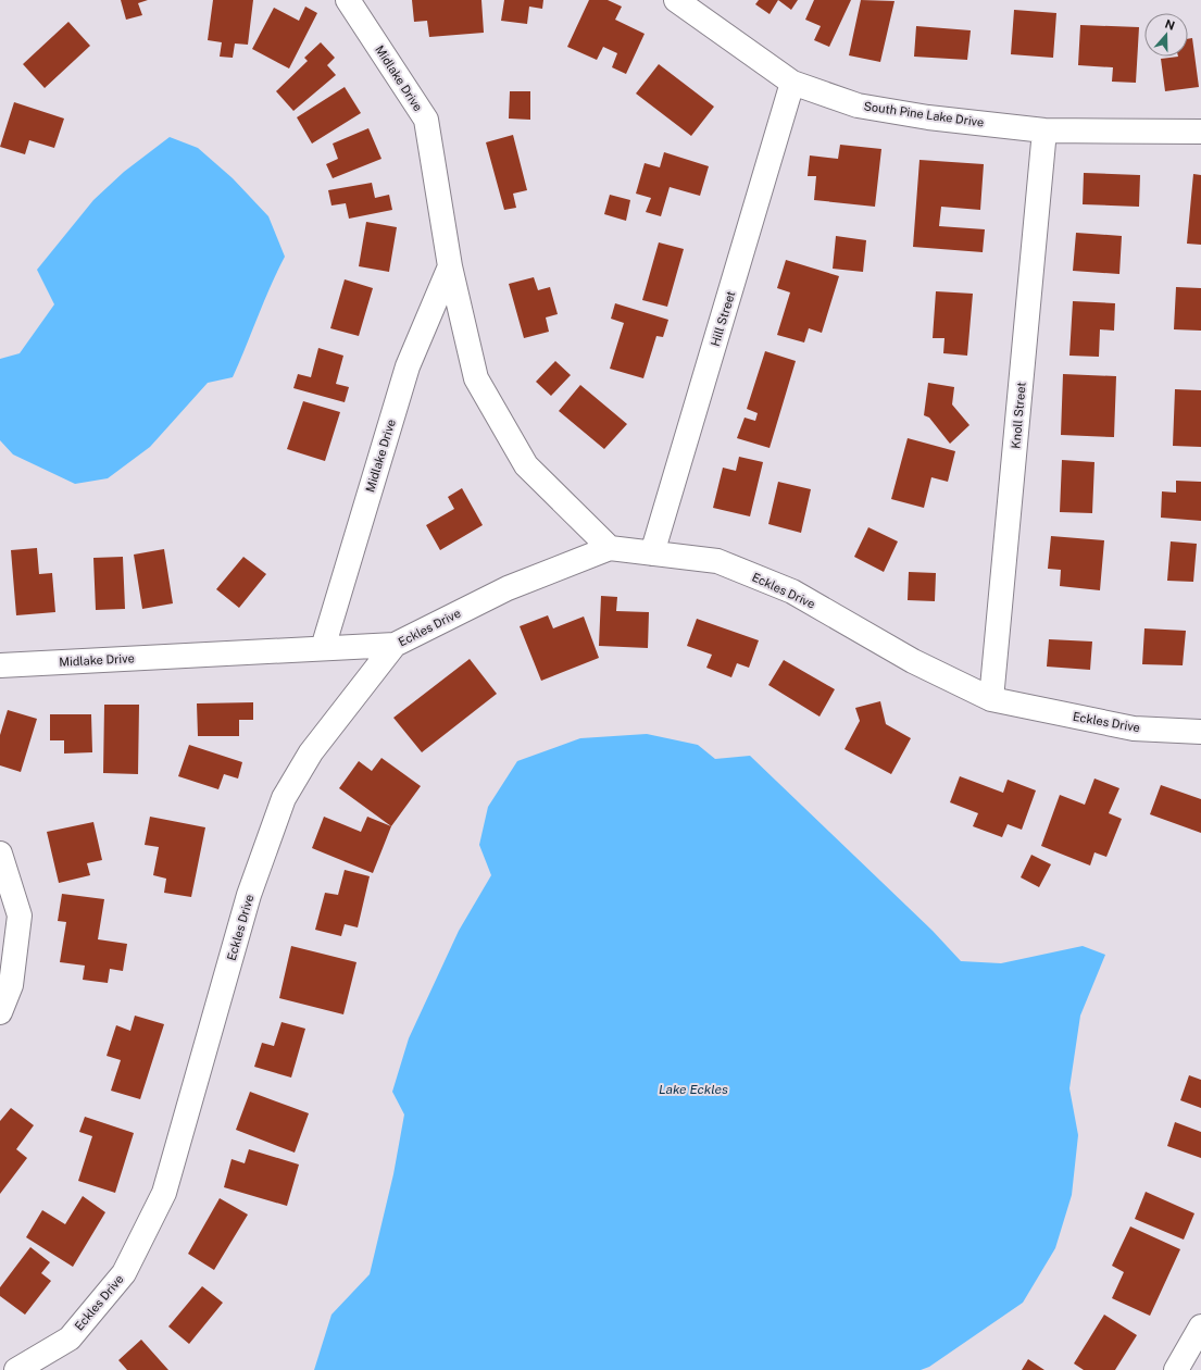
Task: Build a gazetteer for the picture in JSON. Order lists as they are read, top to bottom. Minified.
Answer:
{"streets":{"street":["Midlake Drive","South Pine Lake Drive","Hill Street","Knoll Street","Eckles Drive"]},"crossings":[["Midlake Drive","Eckles Drive"],["South Pine Lake Drive","Hill Street"],["South Pine Lake Drive","Knoll Street"],["Hill Street","Eckles Drive"],["Knoll Street","Eckles Drive"]],"water":["Lake Eckles"],"north":"top"}
